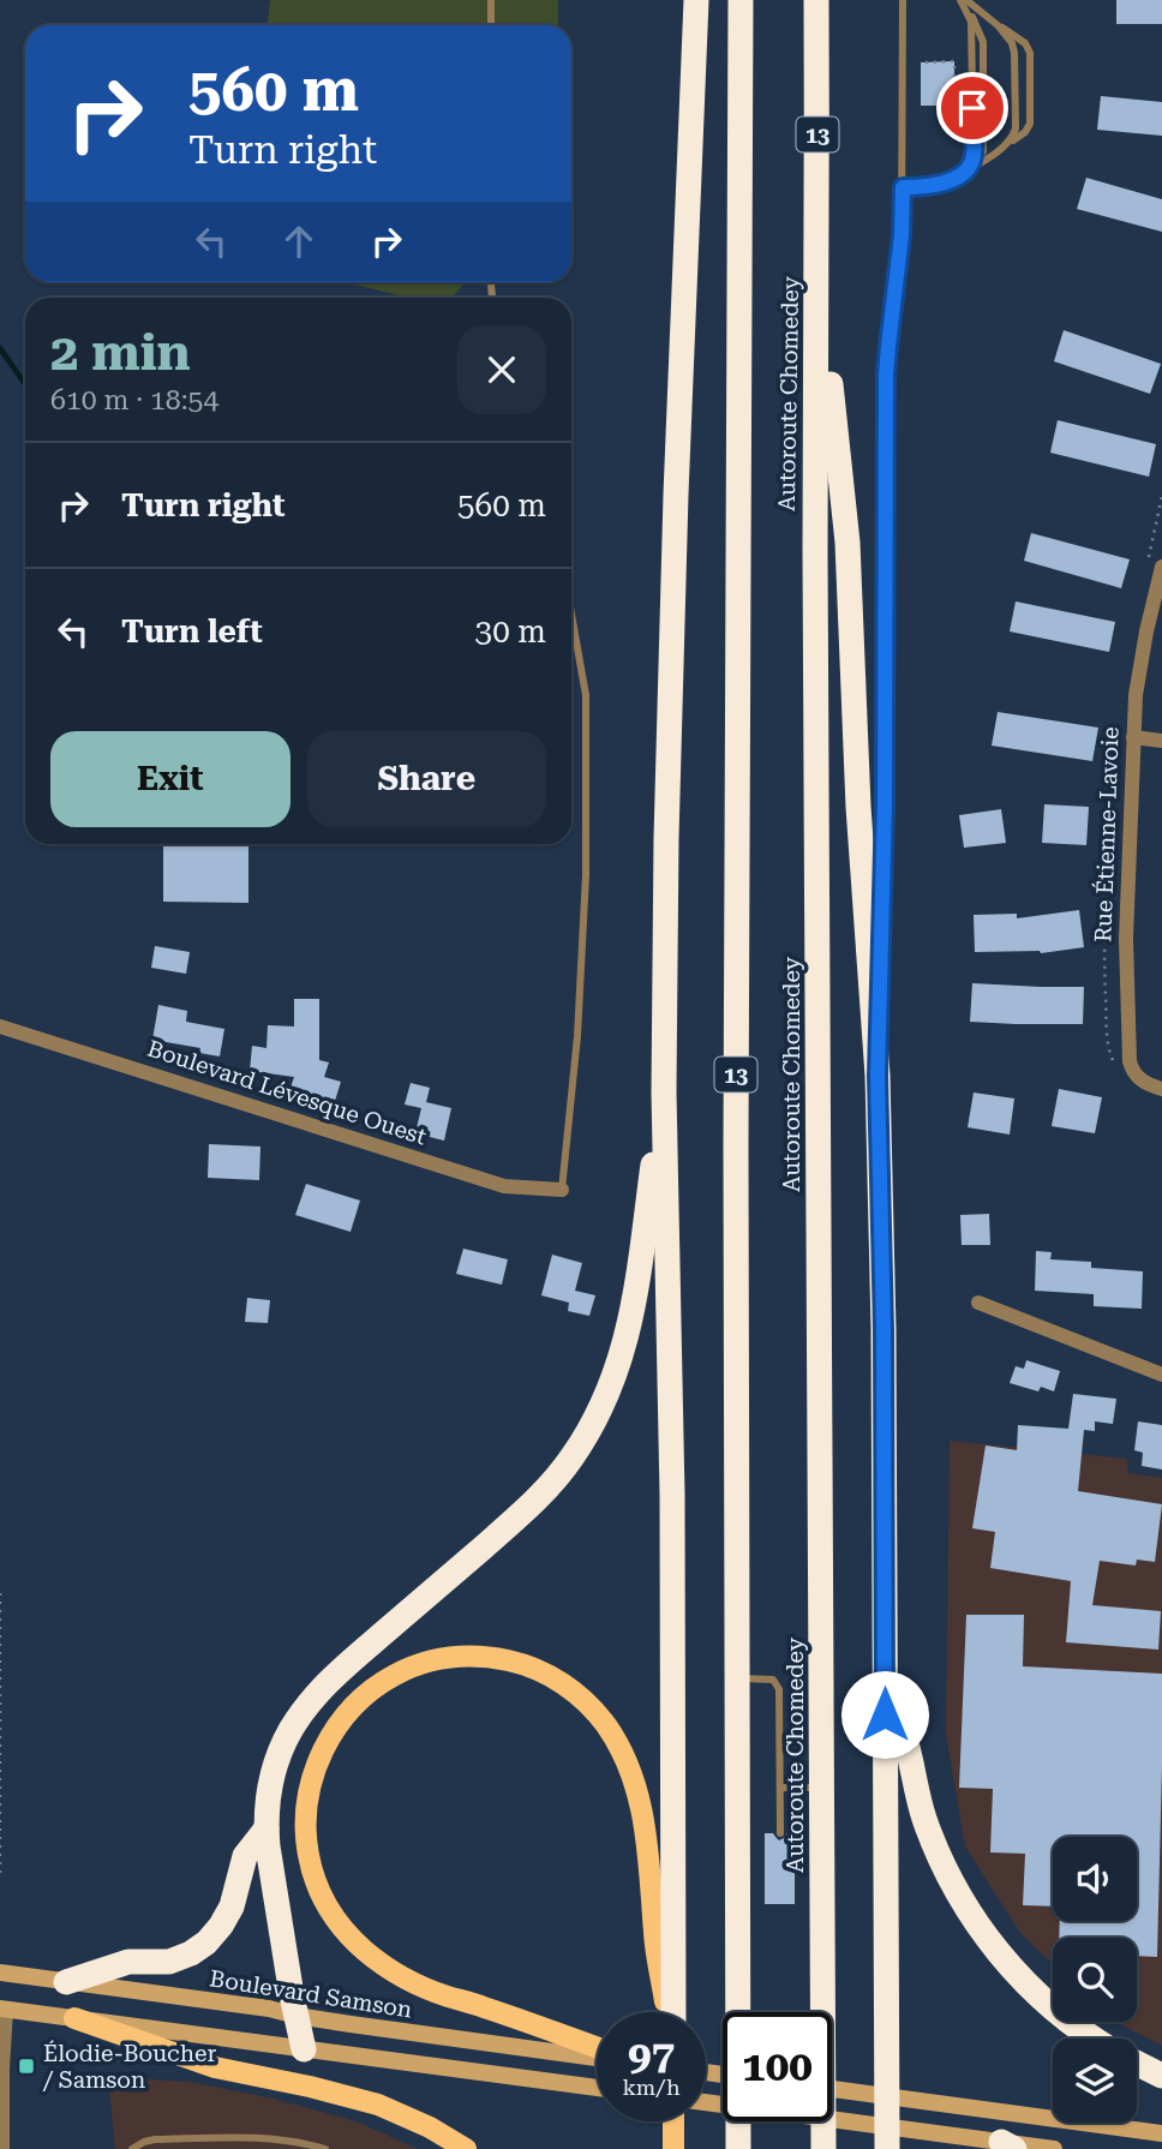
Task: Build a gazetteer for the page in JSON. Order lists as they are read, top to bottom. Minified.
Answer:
{"streets":{"highway":["13","Autoroute Chomedey"],"street":["Rue Étienne-Lavoie","Boulevard Lévesque Ouest","Boulevard Samson"]},"places":{"transit":["Élodie-Boucher / Samson"]},"page":{"turn":["560 m","Turn right"],"heading":["2 min","610 m · 18:54"],"list":[{"name":"Turn right","value":"560 m"},{"name":"Turn left","value":"30 m"}],"buttons":["Exit","Share"],"speed":"97 km/h","limit":"100"}}
